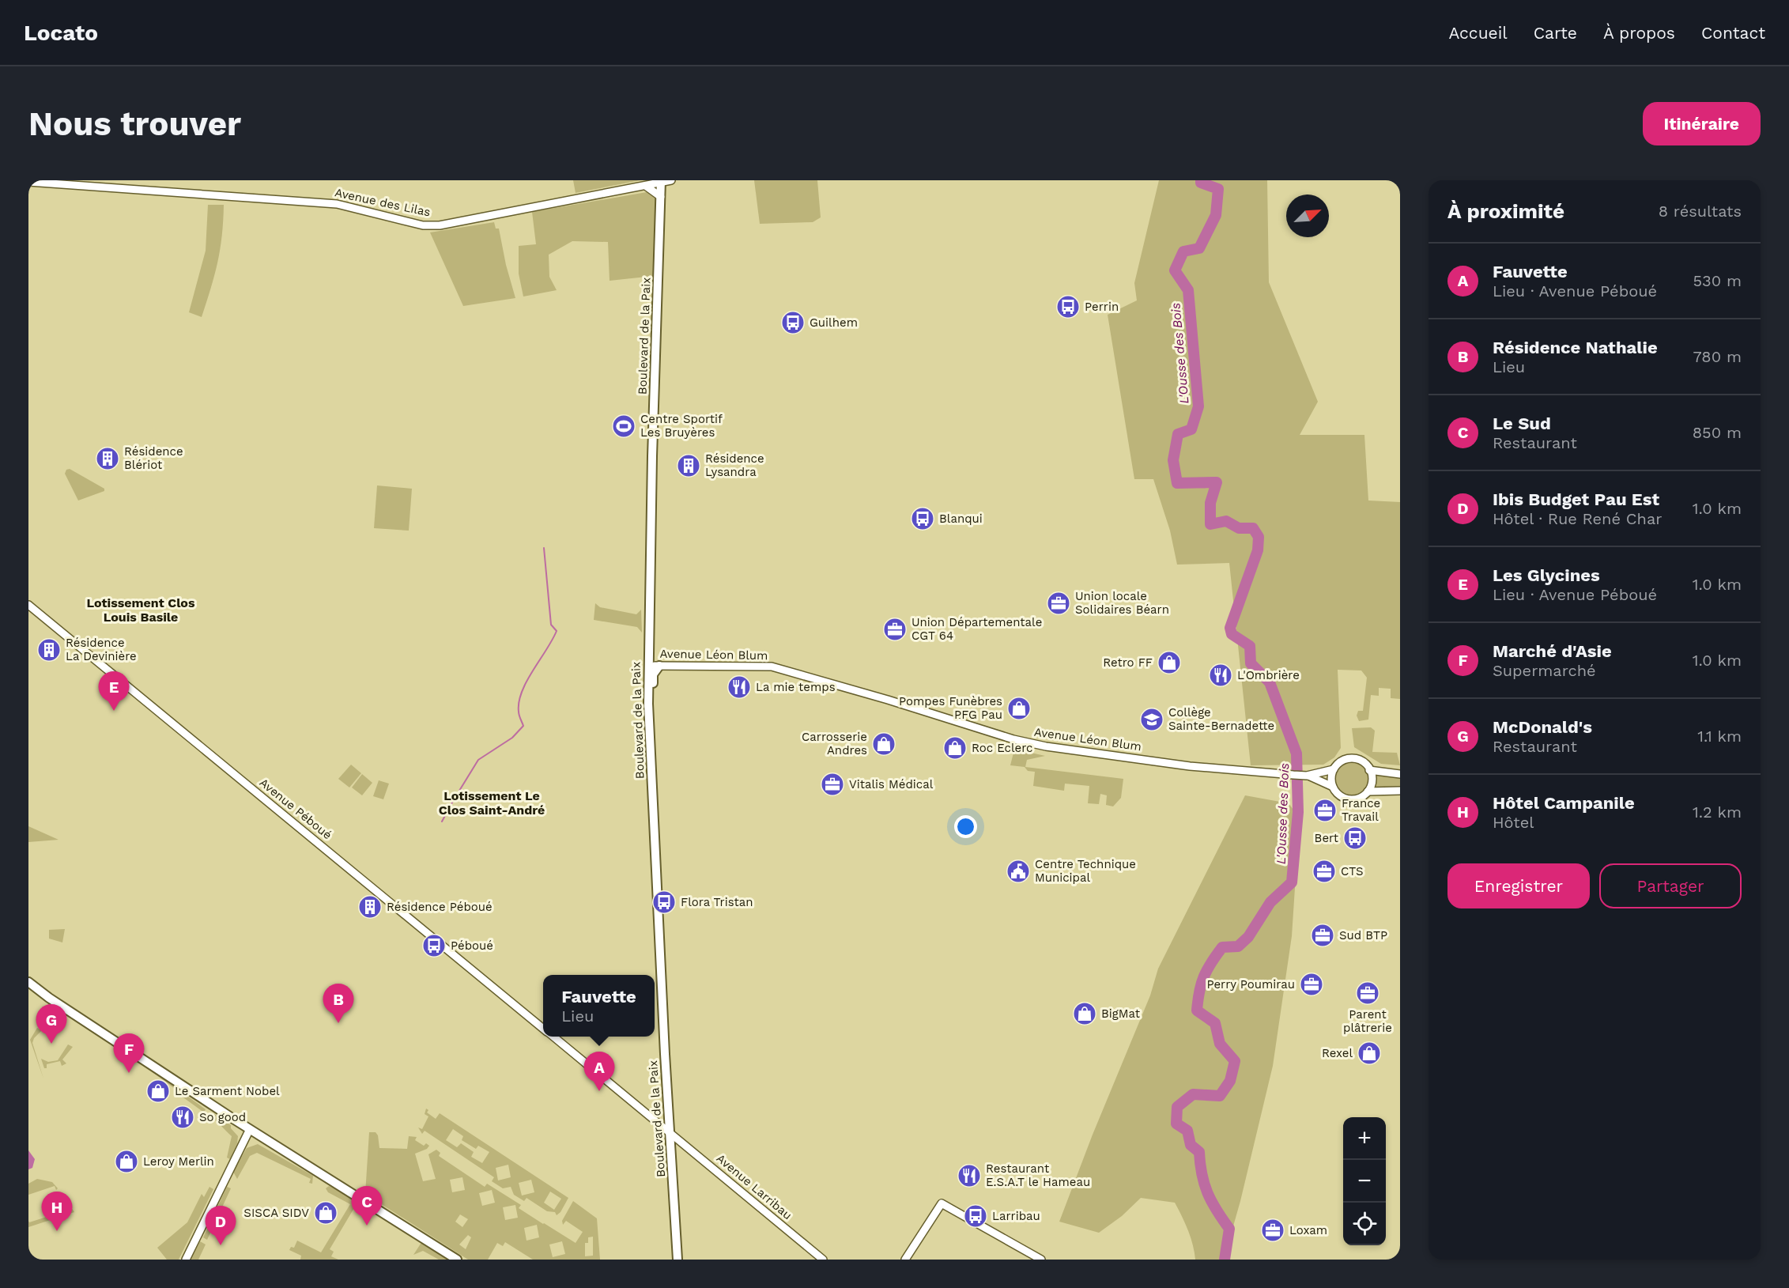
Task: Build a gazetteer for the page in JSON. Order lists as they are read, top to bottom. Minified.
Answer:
{"streets":{"main road":["Boulevard de la Paix"],"street":["Avenue des Lilas","Avenue Léon Blum","Avenue Péboué","Avenue Larribau"]},"crossings":[["Avenue des Lilas","Boulevard de la Paix"],["Boulevard de la Paix","Avenue Léon Blum"],["Boulevard de la Paix","Avenue Péboué"],["Boulevard de la Paix","Avenue Larribau"],["Avenue Péboué","Avenue Larribau"]],"districts":["Lotissement Clos Louis Basile","Lotissement Le Clos Saint-André"],"water":["L'Ousse des Bois"],"places":{"bus stop":["Perrin","Guilhem","Blanqui","Bert","Flora Tristan","Péboué","Larribau"],"sports":["Centre Sportif Les Bruyères"],"building":["Résidence Blériot","Résidence Lysandra","Résidence La Devinière","Résidence Péboué"],"office":["Union locale Solidaires Béarn","Union Départementale CGT 64","Vitalis Médical","France Travail","CTS","Sud BTP","Perry Poumirau","Parent plâtrerie","Loxam"],"shop":["Retro FF","Pompes Funèbres PFG Pau","Carrosserie Andres","Roc Eclerc","BigMat","Rexel","Le Sarment Nobel","Leroy Merlin","SISCA SIDV"],"restaurant":["L'Ombrière","La mie temps","So good","Restaurant E.S.A.T le Hameau"],"school or university":["Collège Sainte-Bernadette"],"public building":["Centre Technique Municipal"]},"north":"top right","page":{"header":"Locato","nav":["Accueil","Carte","À propos","Contact"],"buttons":["Itinéraire",["Enregistrer","Partager"]],"title":"Nous trouver","heading":["À proximité","8 résultats"],"list":[{"mark":"A","name":"Fauvette","note":"Lieu · Avenue Péboué","value":"530 m"},{"mark":"B","name":"Résidence Nathalie","note":"Lieu","value":"780 m"},{"mark":"C","name":"Le Sud","note":"Restaurant","value":"850 m"},{"mark":"D","name":"Ibis Budget Pau Est","note":"Hôtel · Rue René Char","value":"1.0 km"},{"mark":"E","name":"Les Glycines","note":"Lieu · Avenue Péboué","value":"1.0 km"},{"mark":"F","name":"Marché d'Asie","note":"Supermarché","value":"1.0 km"},{"mark":"G","name":"McDonald's","note":"Restaurant","value":"1.1 km"},{"mark":"H","name":"Hôtel Campanile","note":"Hôtel","value":"1.2 km"}],"pins":["E","B","G","F","A","C","H","D"],"popup":["Fauvette","Lieu"],"map_buttons":["+","−"]}}
